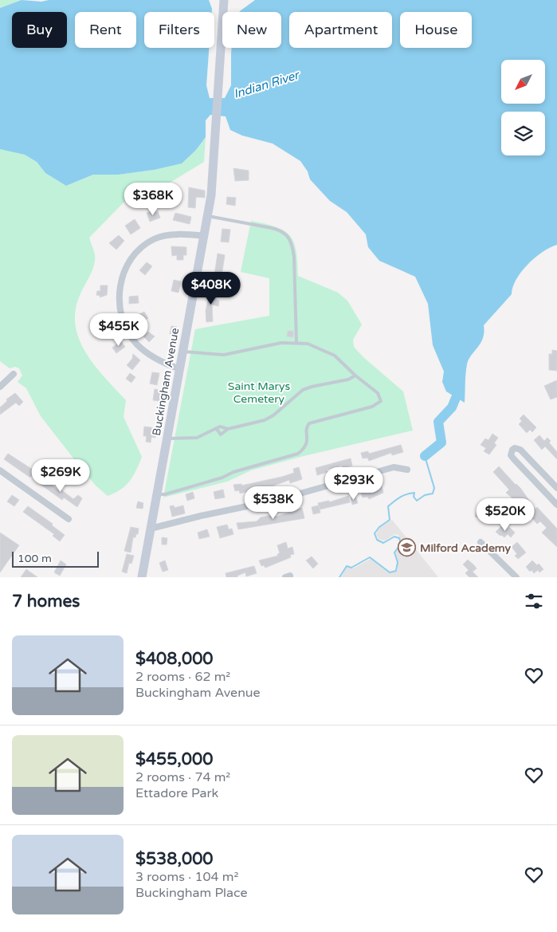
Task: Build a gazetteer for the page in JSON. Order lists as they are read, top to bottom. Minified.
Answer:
{"streets":{"main road":["Buckingham Avenue"]},"water":["Indian River"],"parks":["Saint Marys Cemetery"],"places":{"school or university":["Milford Academy"]},"scale_bar":"100 m","north":"bottom left","page":{"chip":["Buy","Rent","Filters","New","Apartment","House"],"price":["$368K","$408K","$455K","$269K","$293K","$538K","$520K"],"scale":"100 m","heading":"7 homes","list":[{"name":"$408,000","note":"2 rooms · 62 m² · Buckingham Avenue"},{"name":"$455,000","note":"2 rooms · 74 m² · Ettadore Park"},{"name":"$538,000","note":"3 rooms · 104 m² · Buckingham Place"}]}}
